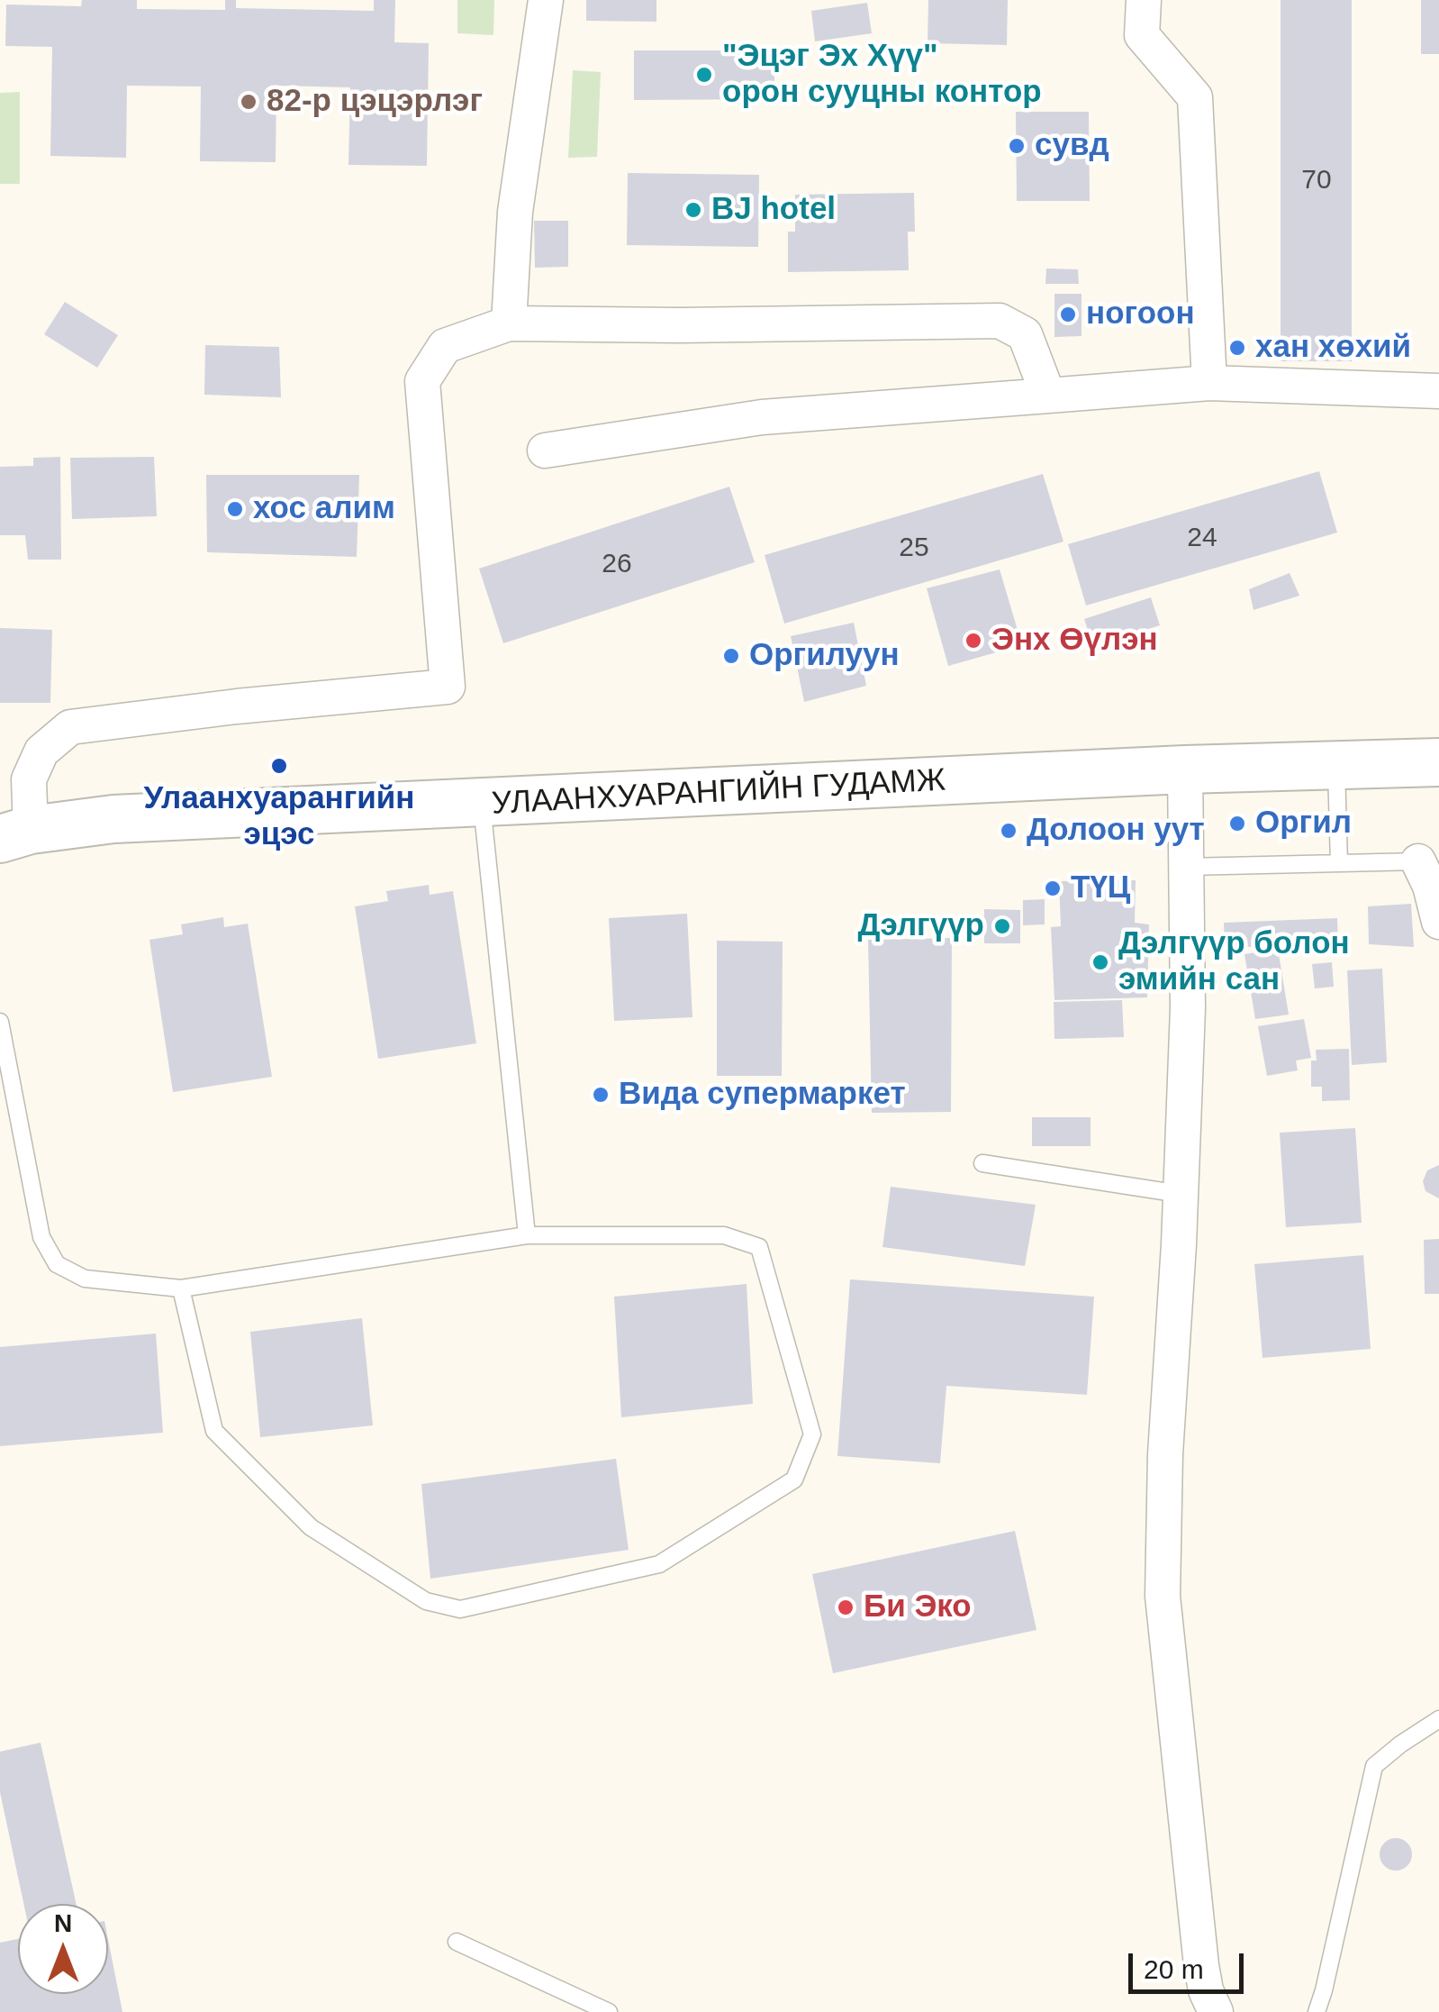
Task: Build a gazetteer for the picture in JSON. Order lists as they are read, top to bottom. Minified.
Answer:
{"streets":{"main road":["УЛААНХУАРАНГИЙН ГУДАМЖ"]},"places":["\"Эцэг Эх Хүү\" орон сууцны контор","82-р цэцэрлэг","сувд","BJ hotel","ногоон","хан хөхий","хос алим","Энх Өүлэн","Оргилуун","Улаанхуарангийн эцэс","Оргил","Долоон уут","ТҮЦ","Дэлгүүр","Дэлгүүр болон эмийн сан","Вида супермаркет","Би Эко"],"house_numbers":["70","24","25","26"],"scale_bar":"20 m","north":"top"}
